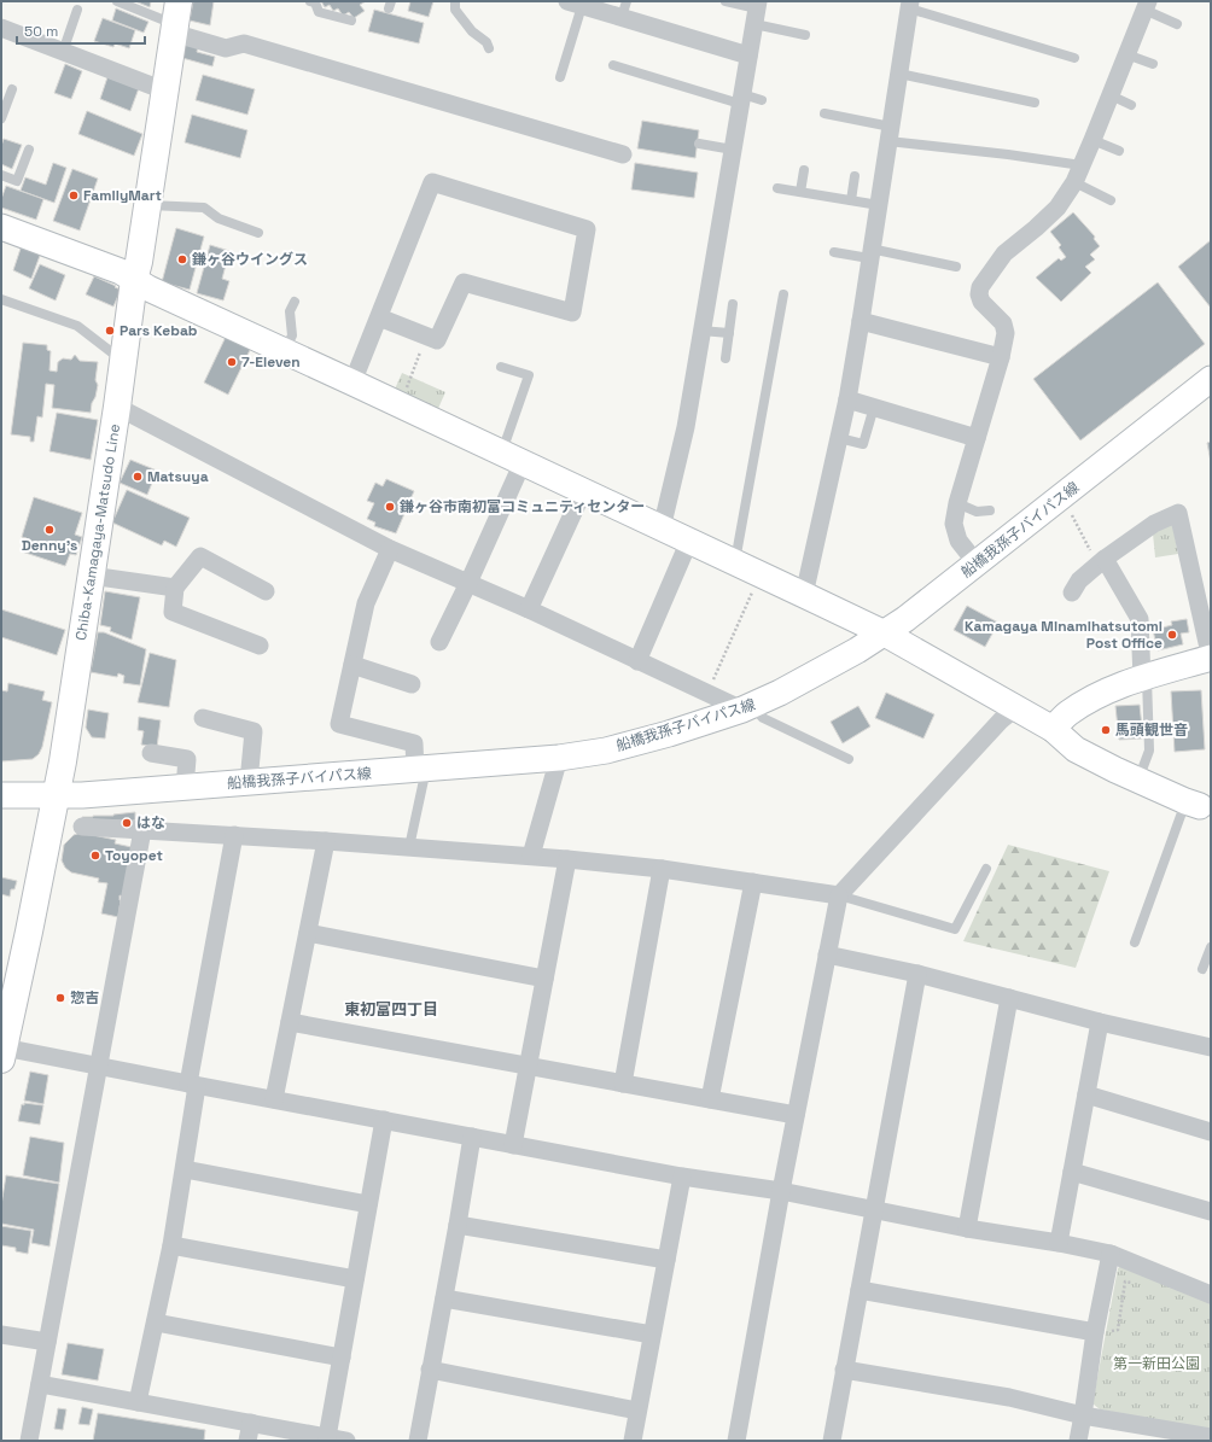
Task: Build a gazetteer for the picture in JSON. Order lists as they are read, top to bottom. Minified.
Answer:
{"streets":{"main road":["Chiba-Kamagaya-Matsudo Line"],"street":["船橋我孫子バイパス線"]},"crossings":[["船橋我孫子バイパス線","Chiba-Kamagaya-Matsudo Line"]],"districts":["東初富四丁目"],"parks":["第一新田公園"],"places":["FamilyMart","鎌ヶ谷ウイングス","Pars Kebab","7-Eleven","Matsuya","鎌ヶ谷市南初富コミュニティセンター","Denny's","Kamagaya Minamihatsutomi Post Office","馬頭観世音","はな","Toyopet","惣吉"],"scale_bar":"50 m"}
